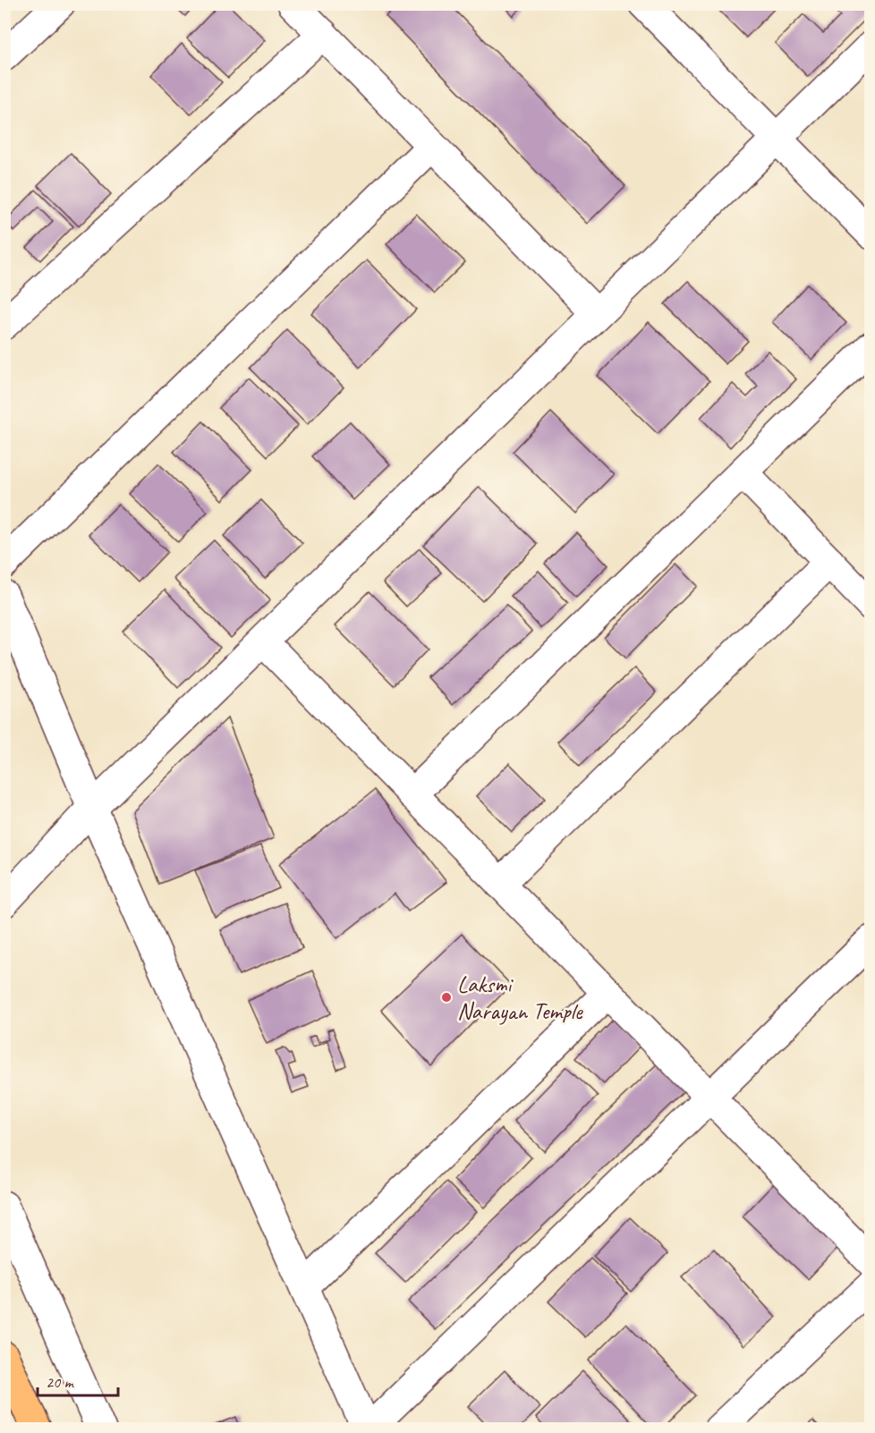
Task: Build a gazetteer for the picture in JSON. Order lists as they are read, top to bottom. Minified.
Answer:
{"places":["Laksmi Narayan Temple"],"scale_bar":"20 m"}
